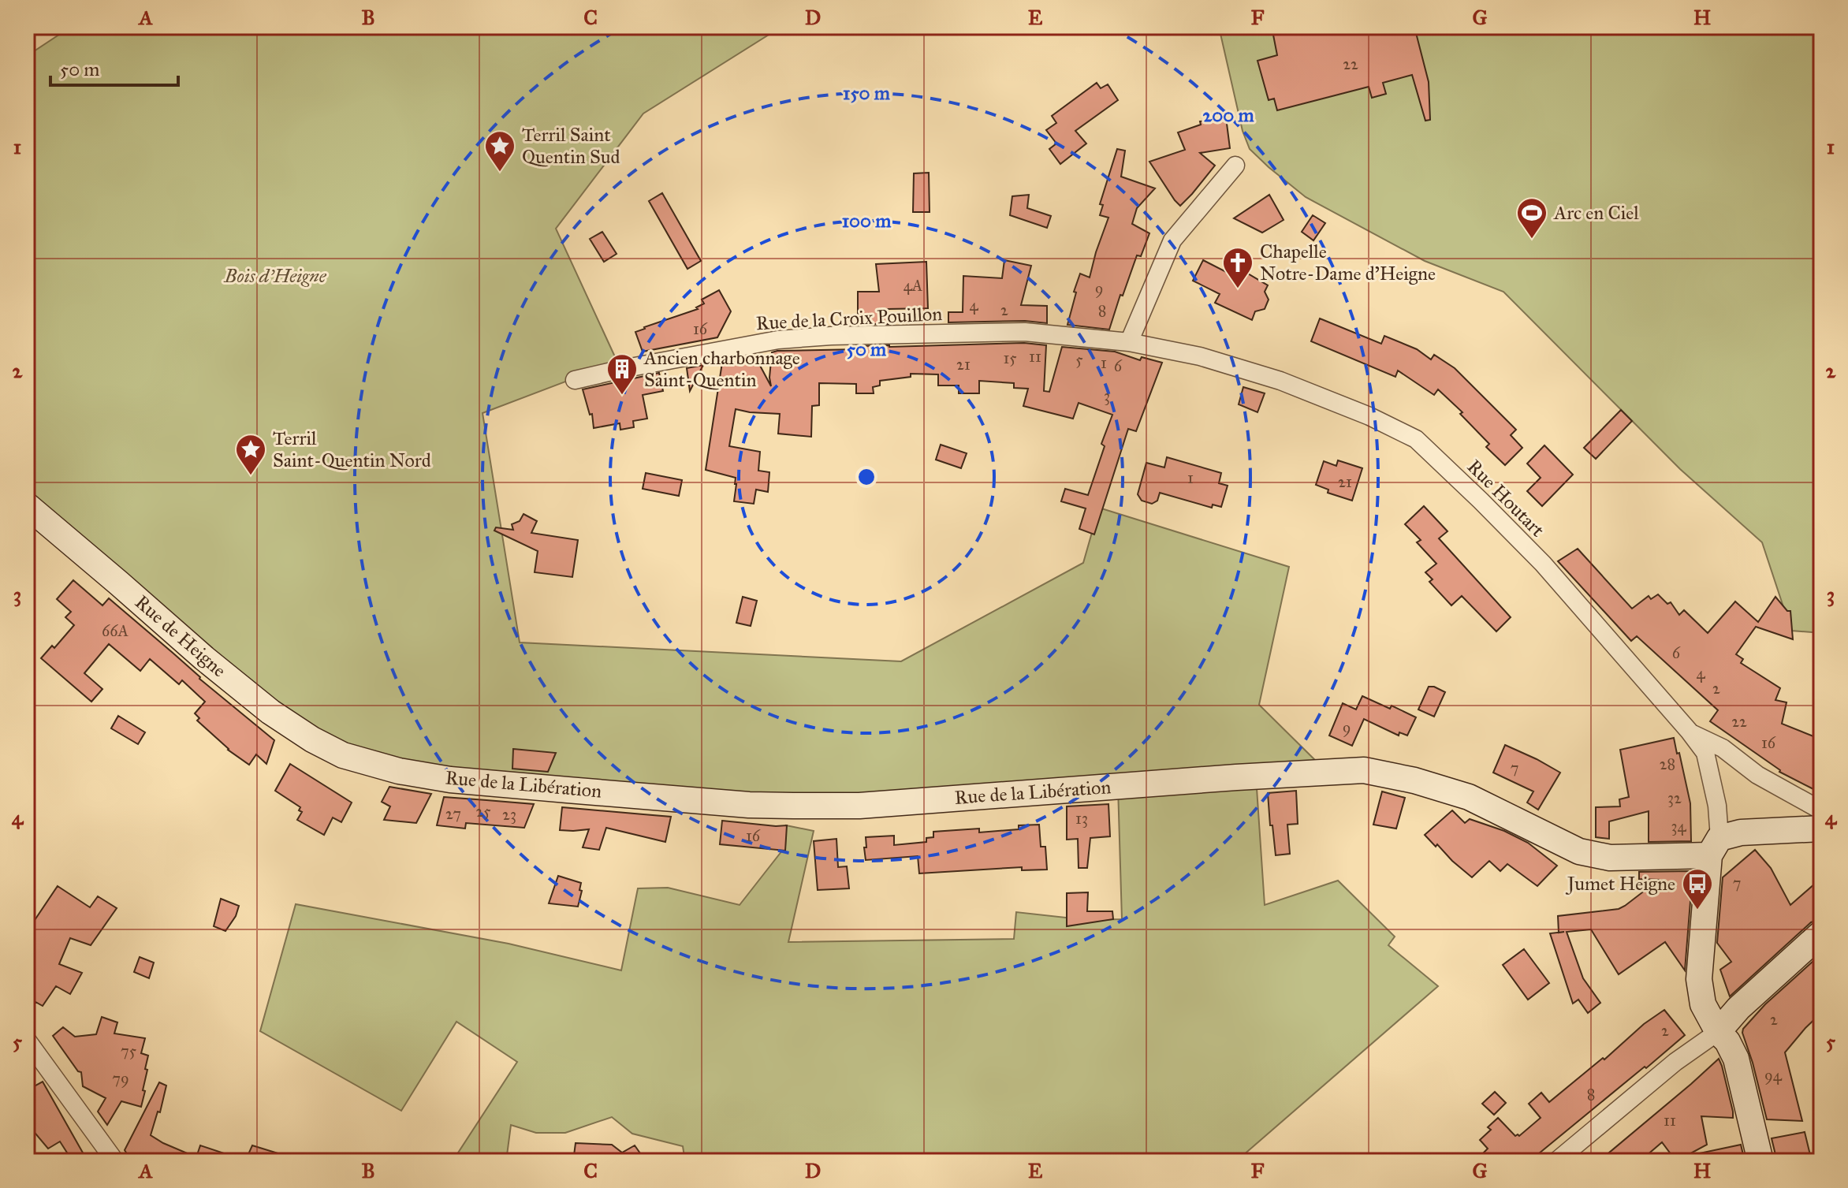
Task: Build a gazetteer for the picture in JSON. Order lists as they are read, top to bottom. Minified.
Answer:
{"streets":{"street":["Rue de la Croix Pouillon","Rue Houtart","Rue de Heigne","Rue de la Libération"]},"crossings":[["Rue de la Croix Pouillon","Rue Houtart"],["Rue Houtart","Rue de la Libération"],["Rue de Heigne","Rue de la Libération"]],"parks":["Bois d'Heigne"],"places":{"place":["Terril Saint Quentin Sud","Terril Saint-Quentin Nord"],"sports":["Arc en Ciel"],"church":["Chapelle Notre-Dame d'Heigne"],"building":["Ancien charbonnage Saint-Quentin"],"bus stop":["Jumet Heigne"]},"house_numbers":["22","4A","9","4","2","8","16","11","15","5","1","21","6","3","1","21","66A","6","4","2","22","9","16","28","7","32","25","27","23","13","34","16","7","2","2","75","94","79","8","11"],"scale_bar":"50 m","grid":{"columns":["A","B","C","D","E","F","G","H"],"rows":["1","2","3","4","5"]},"rings":["150 m","200 m","100 m","50 m"]}
